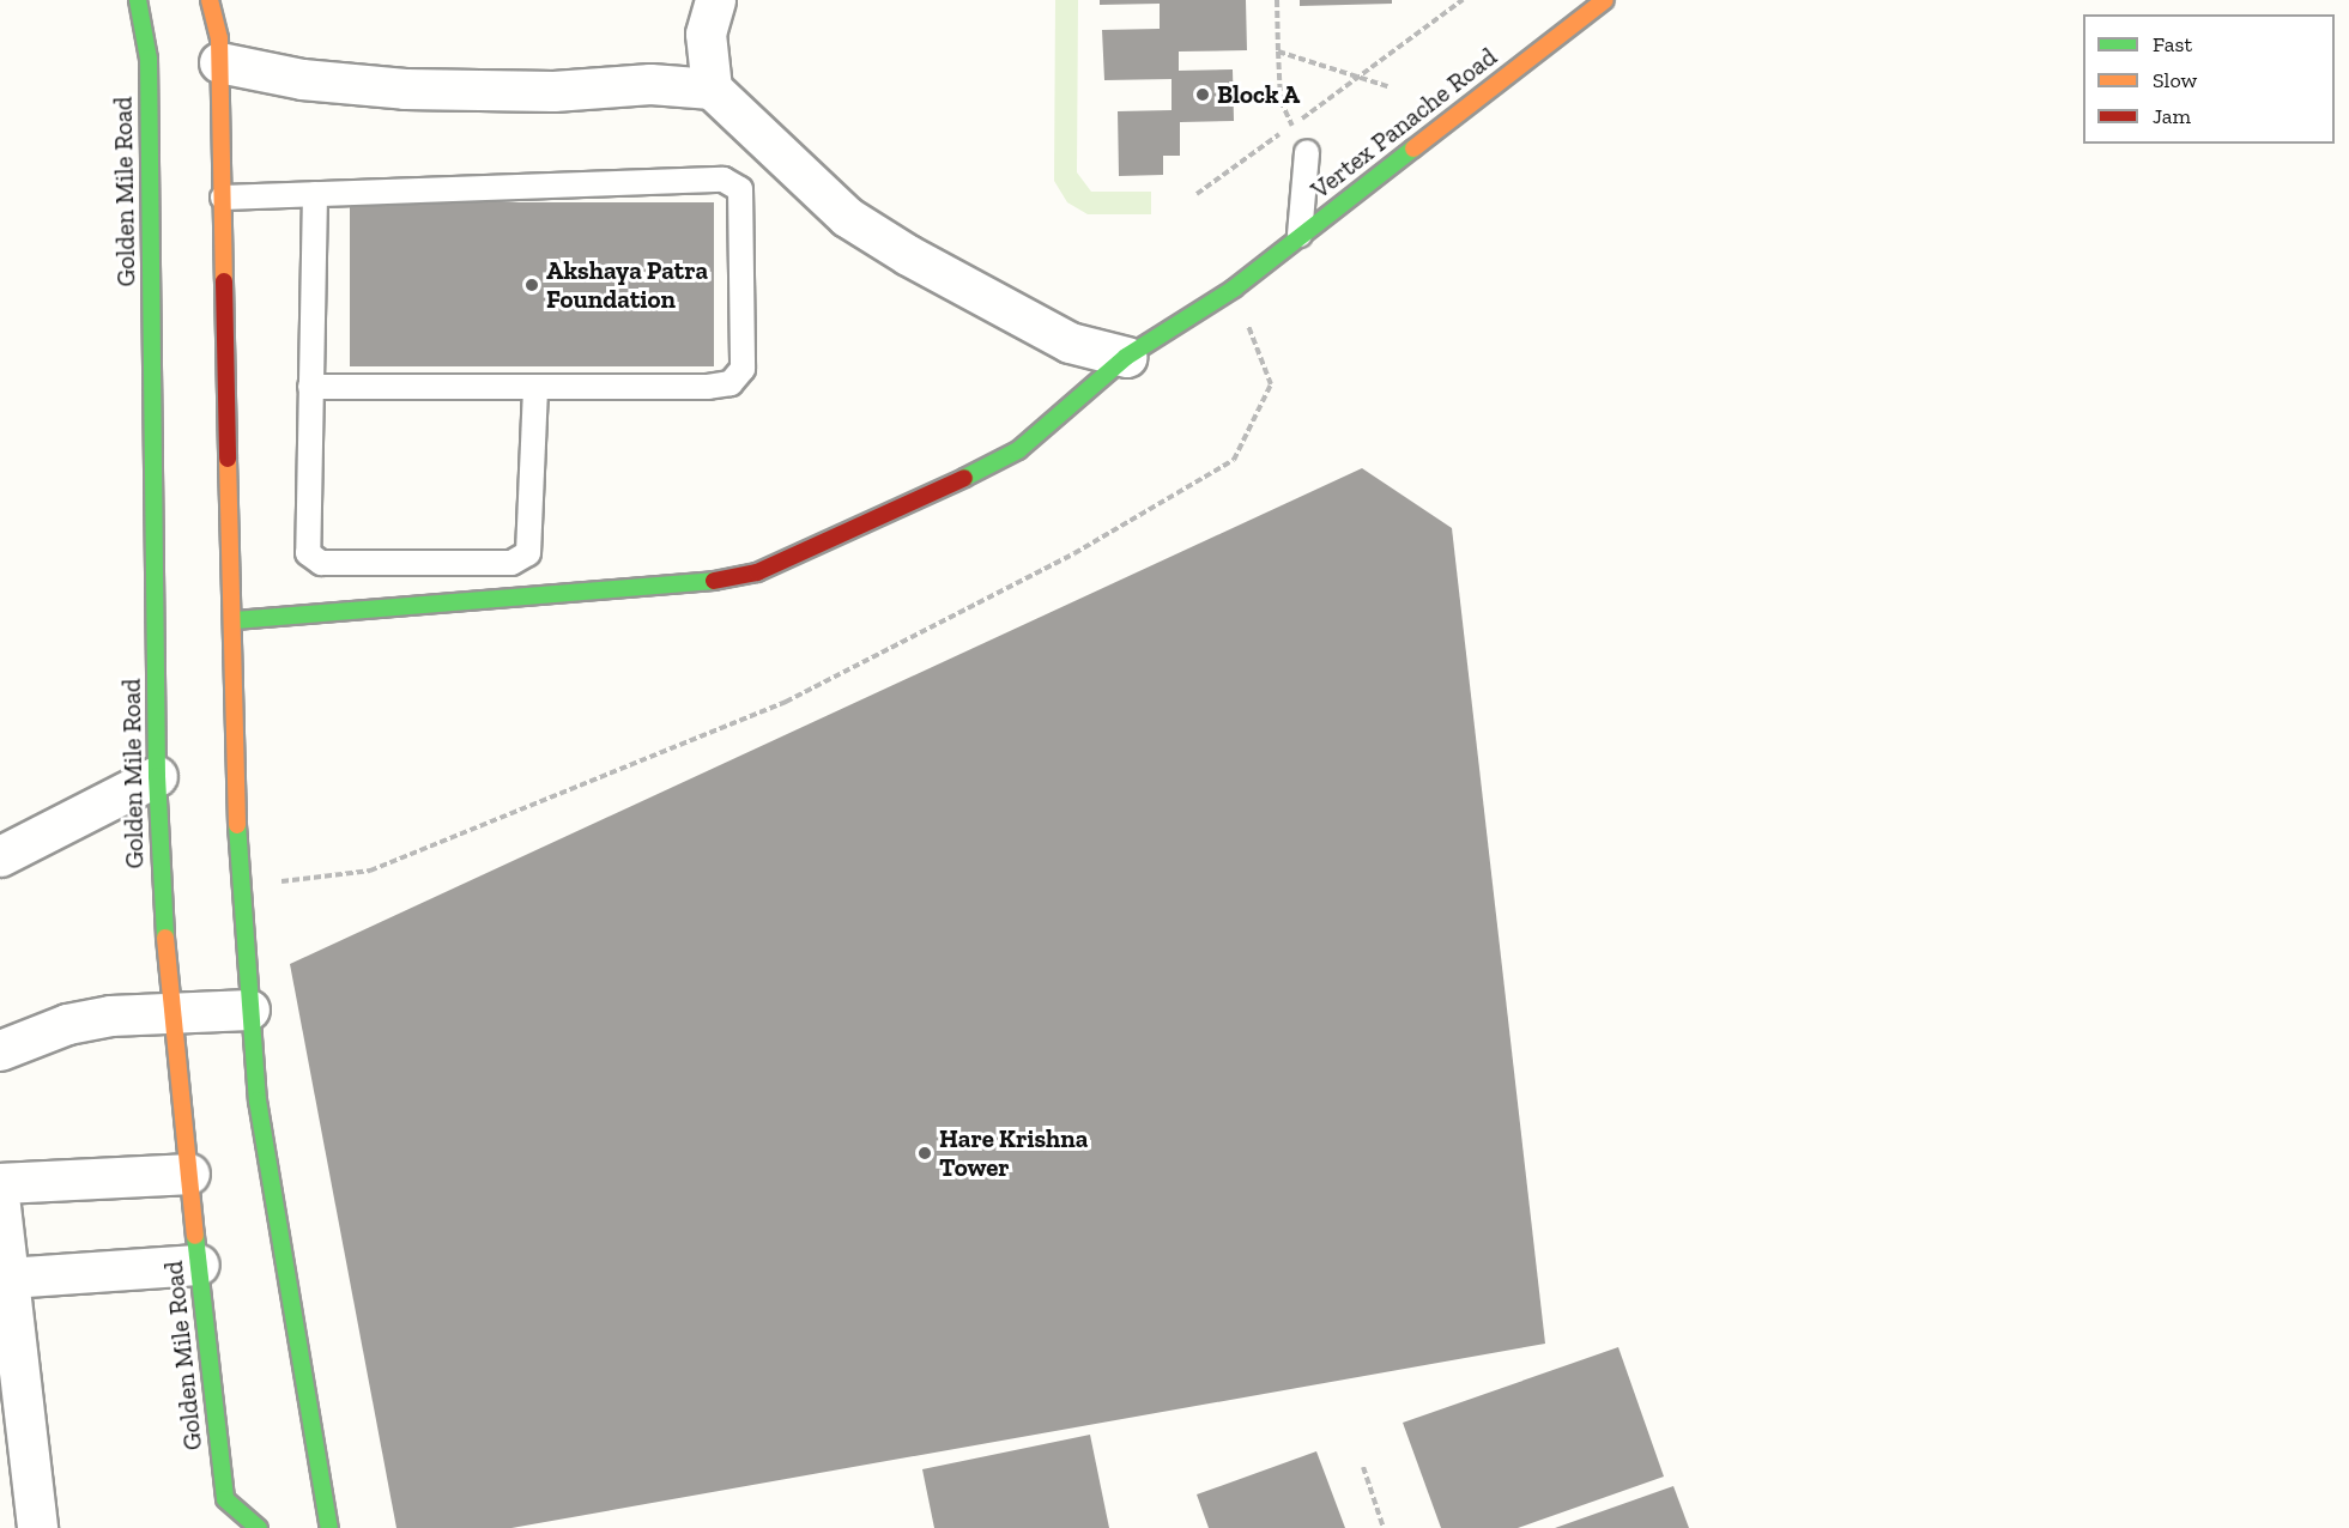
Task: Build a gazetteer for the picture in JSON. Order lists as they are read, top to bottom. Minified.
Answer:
{"streets":{"street":["Vertex Panache Road","Golden Mile Road"]},"places":["Block A","Akshaya Patra Foundation","Hare Krishna Tower"],"legend":["Fast","Slow","Jam"]}
